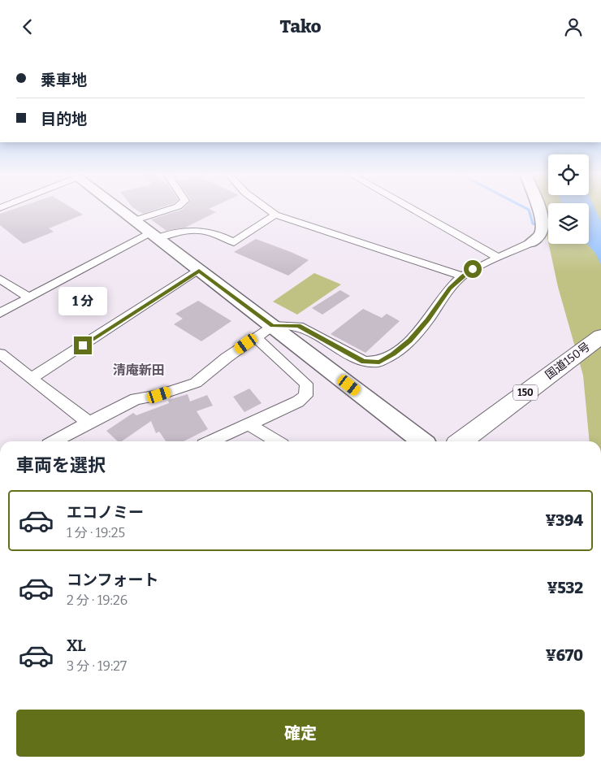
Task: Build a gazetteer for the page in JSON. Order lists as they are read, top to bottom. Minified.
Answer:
{"streets":{"highway":["国道150号","150"]},"districts":["清庵新田"],"page":{"header":"Tako","banner":["乗車地","目的地"],"bubble":"1 分","heading":"車両を選択","list":[{"name":"エコノミー","note":"1 分 · 19:25","value":"¥394"},{"name":"コンフォート","note":"2 分 · 19:26","value":"¥532"},{"name":"XL","note":"3 分 · 19:27","value":"¥670"}],"buttons":"確定"}}
